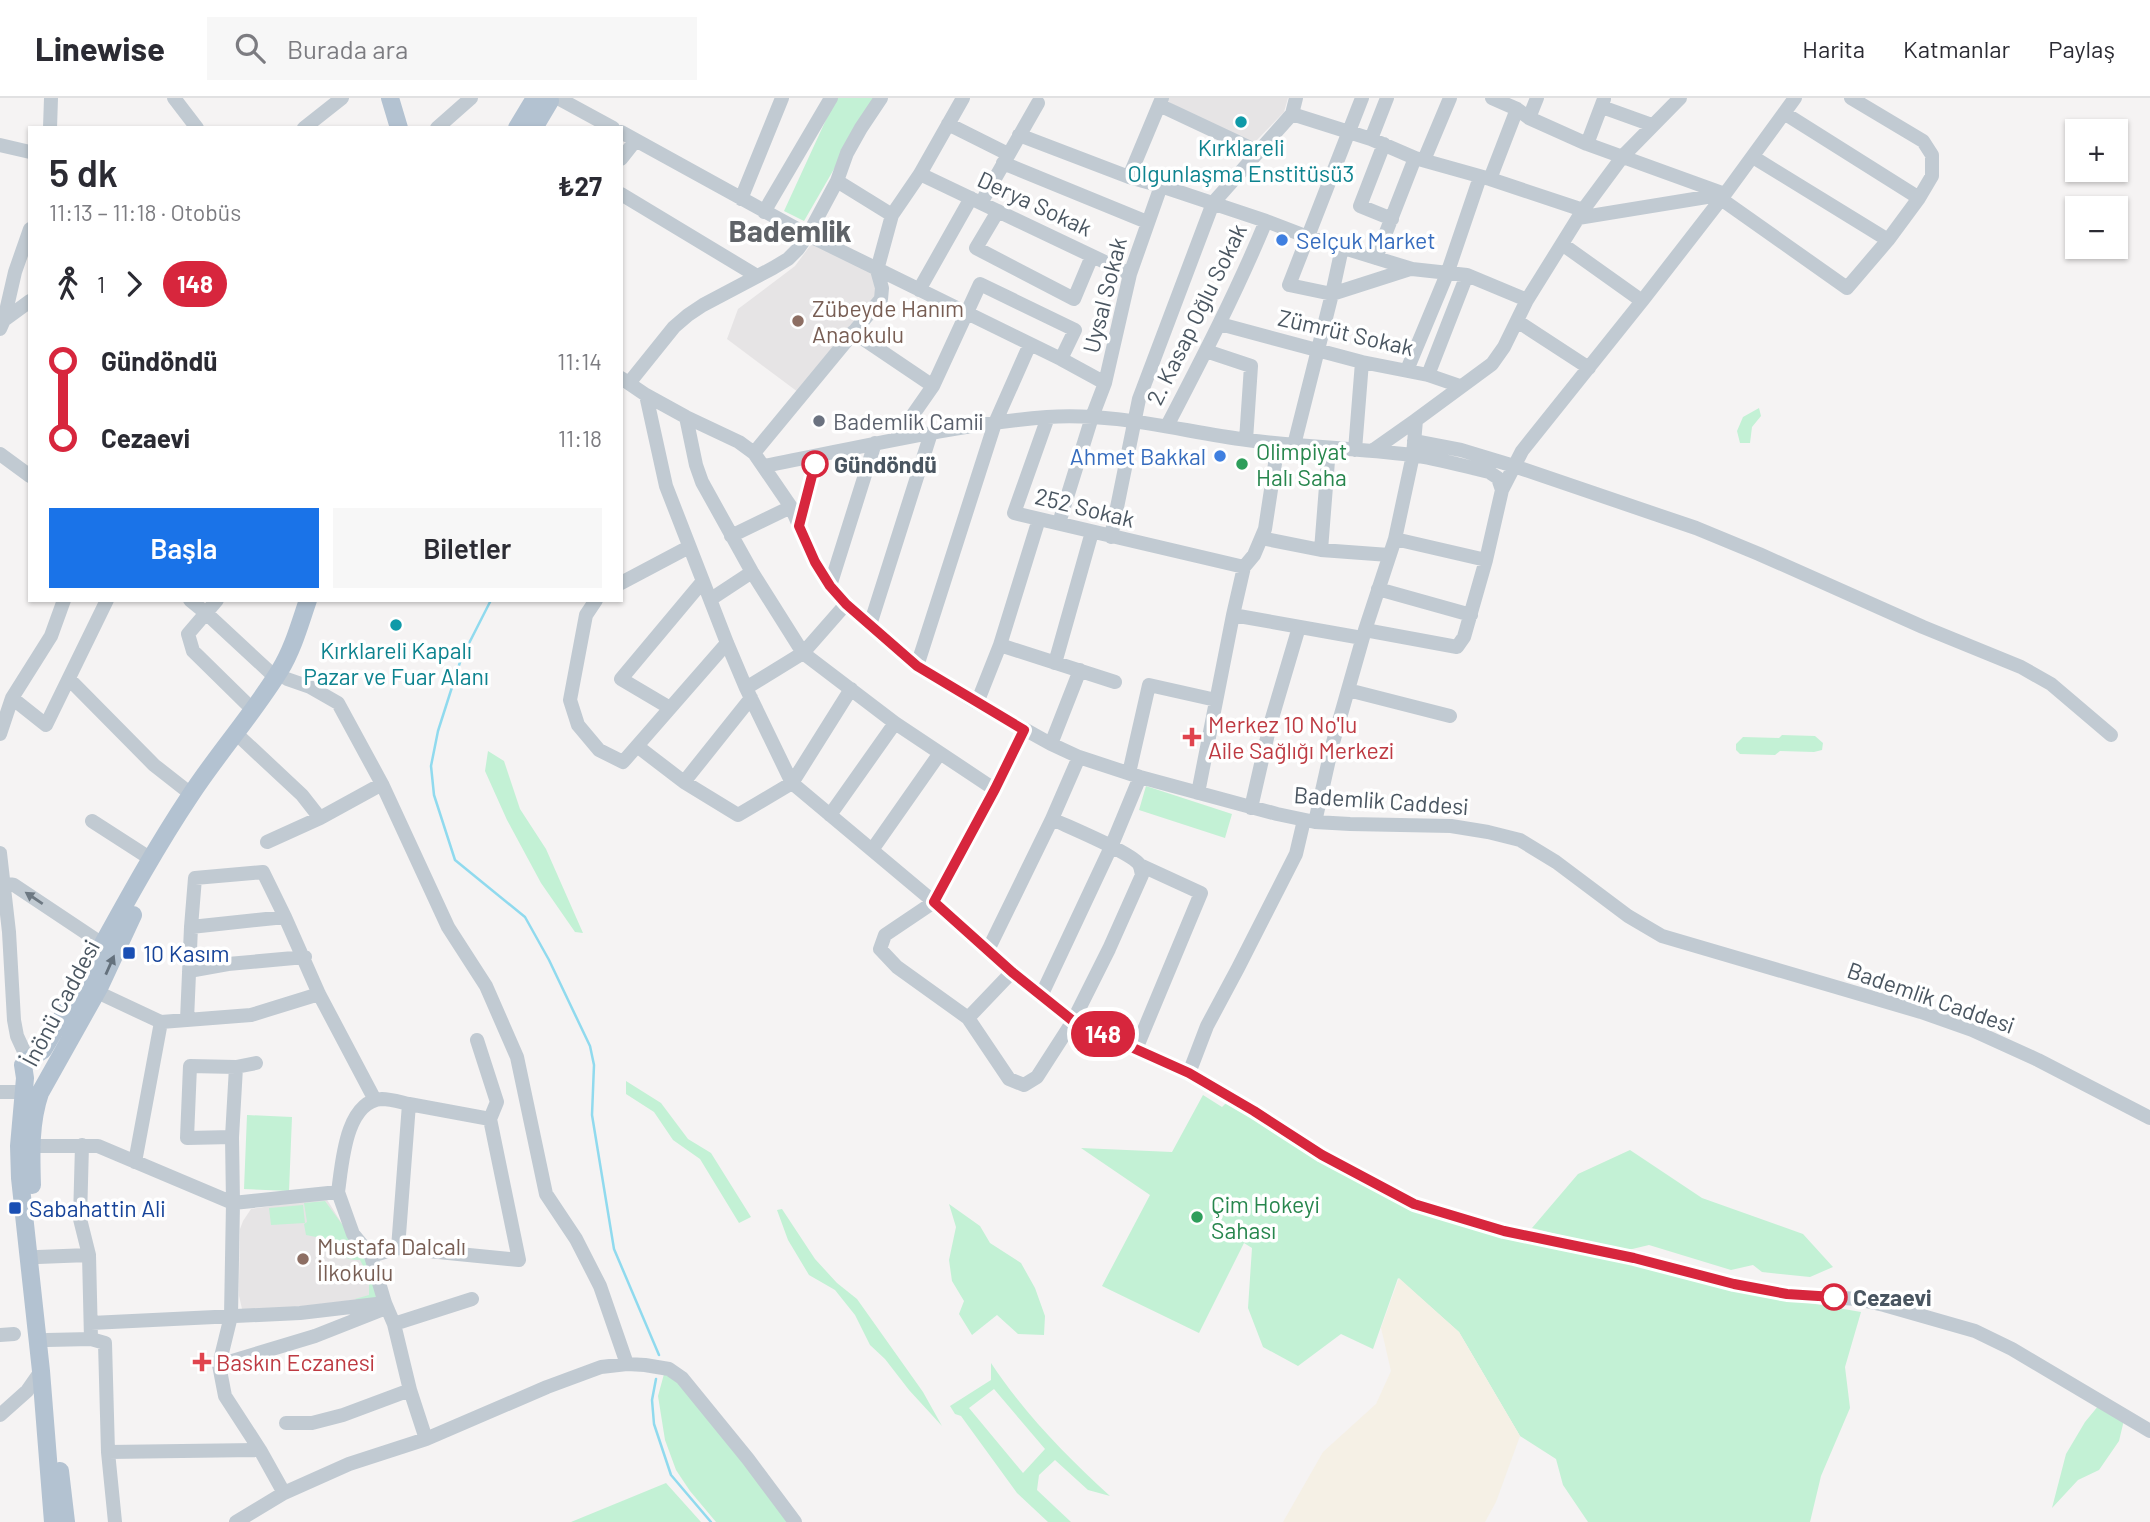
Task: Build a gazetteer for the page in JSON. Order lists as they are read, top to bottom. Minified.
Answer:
{"streets":{"main road":["İnönü Caddesi"],"street":["Derya Sokak","Uysal Sokak","2. Kasap Oğlu Sokak","Zümrüt Sokak","252 Sokak","Bademlik Caddesi"]},"crossings":[["Derya Sokak","Uysal Sokak"],["Uysal Sokak","252 Sokak"],["2. Kasap Oğlu Sokak","Zümrüt Sokak"]],"districts":["Bademlik"],"places":{"other":["Kırklareli Olgunlaşma Enstitüsü3","Selçuk Market","Zübeyde Hanım Anaokulu","Bademlik Camii","Ahmet Bakkal","Gündöndü","Olimpiyat Halı Saha","Kırklareli Kapalı Pazar ve Fuar Alanı","Çim Hokeyi Sahası","Mustafa Dalcalı İlkokulu","Cezaevi"],"health":["Merkez 10 No'lu Aile Sağlığı Merkezi","Baskın Eczanesi"],"transit":["10 Kasım","Sabahattin Ali"]},"lines":["bus line 148"],"page":{"header":"Linewise","search":"Burada ara","nav":["Harita","Katmanlar","Paylaş"],"on_map":"148","map_buttons":["+","−"],"heading":["5 dk","11:13 – 11:18 · Otobüs","₺27"],"legs":["1","148"],"list":[{"name":"Gündöndü","value":"11:14"},{"name":"Cezaevi","value":"11:18"}],"buttons":["Başla","Biletler"]}}
